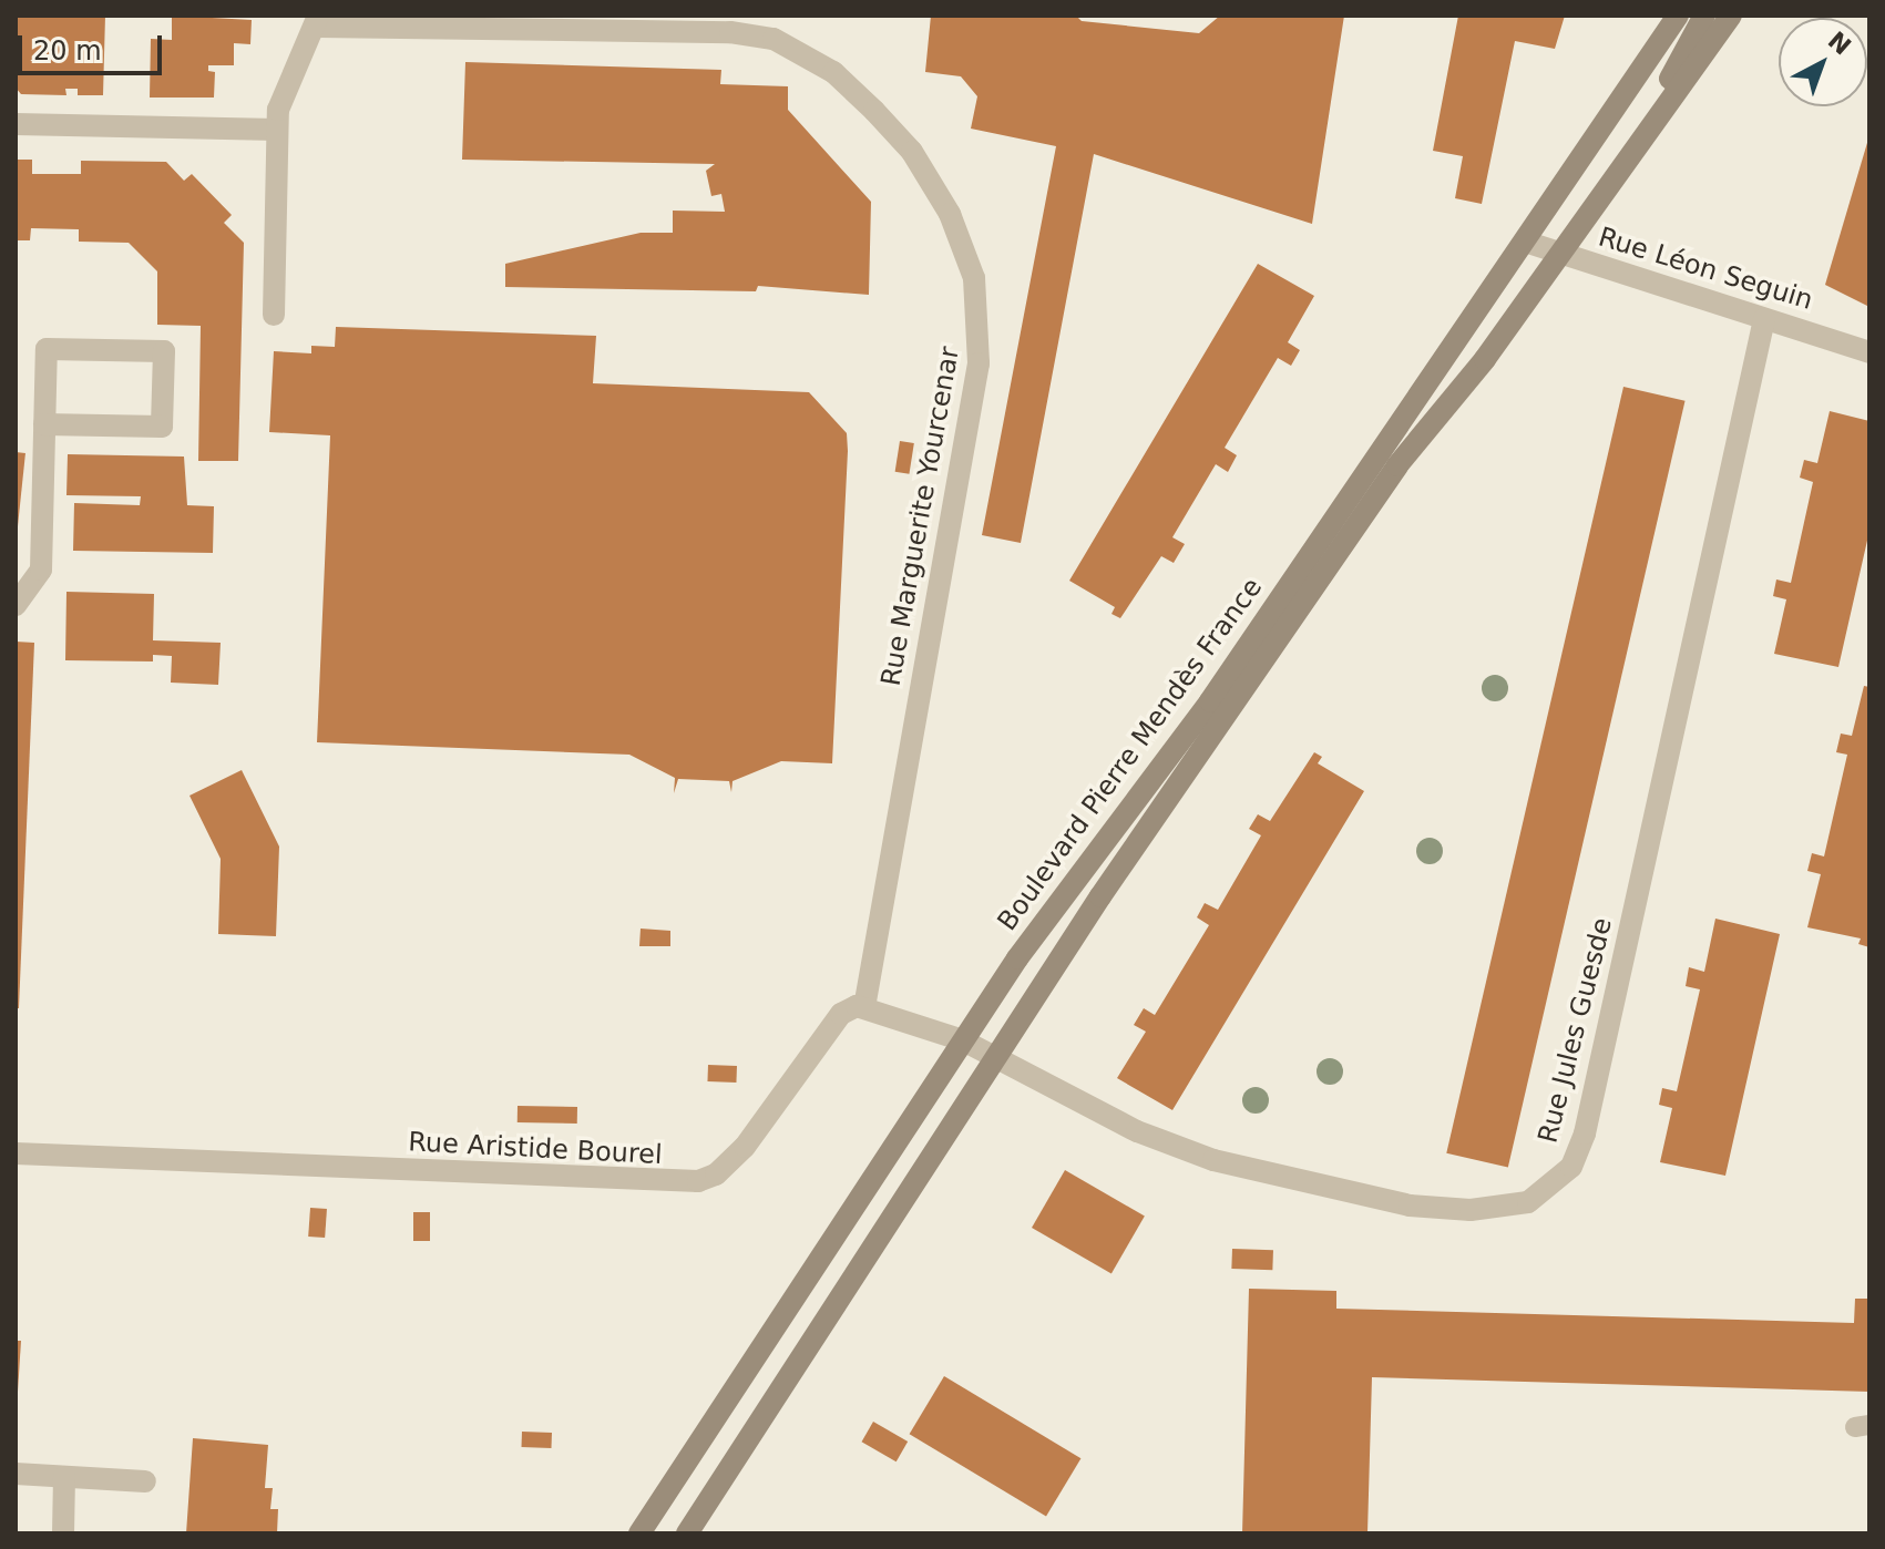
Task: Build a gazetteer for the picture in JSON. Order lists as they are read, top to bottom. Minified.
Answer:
{"streets":{"main road":["Boulevard Pierre Mendès France"],"street":["Rue Léon Seguin","Rue Marguerite Yourcenar","Rue Jules Guesde","Rue Aristide Bourel"]},"crossings":[["Rue Léon Seguin","Boulevard Pierre Mendès France"],["Rue Léon Seguin","Rue Jules Guesde"],["Rue Marguerite Yourcenar","Rue Aristide Bourel"],["Boulevard Pierre Mendès France","Rue Jules Guesde"]],"scale_bar":"20 m","north":"top right"}
